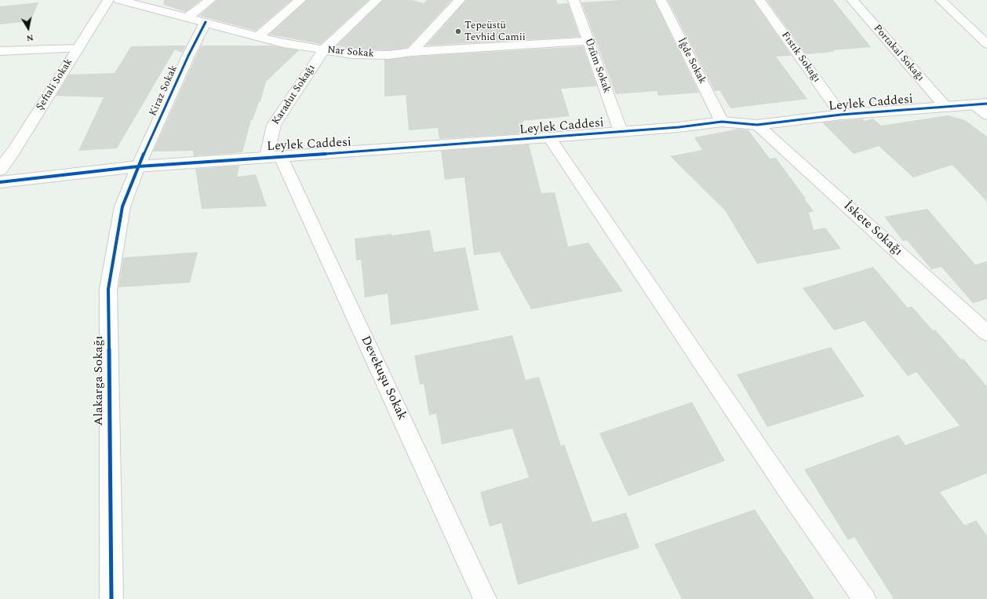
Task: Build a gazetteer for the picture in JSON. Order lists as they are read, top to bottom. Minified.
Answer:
{"streets":{"street":["Nar Sokak","Portakal Sokağı","Fıstık Sokağı","İğde Sokak","Üzüm Sokak","Şeftali Sokak","Kiraz Sokak","Karadut Sokağı","Leylek Caddesi","İskete Sokağı","Devekuşu Sokak","Alakarga Sokağı"]},"crossings":[["Nar Sokak","Üzüm Sokak"],["Nar Sokak","Kiraz Sokak"],["Nar Sokak","Karadut Sokağı"],["Portakal Sokağı","Leylek Caddesi"],["Fıstık Sokağı","Leylek Caddesi"],["İğde Sokak","Leylek Caddesi"],["Üzüm Sokak","Leylek Caddesi"],["Kiraz Sokak","Leylek Caddesi"],["Kiraz Sokak","Alakarga Sokağı"],["Karadut Sokağı","Leylek Caddesi"],["Karadut Sokağı","Devekuşu Sokak"],["Leylek Caddesi","İskete Sokağı"],["Leylek Caddesi","Devekuşu Sokak"],["Leylek Caddesi","Alakarga Sokağı"]],"places":["Tepeüstü Tevhid Camii"],"north":"bottom"}
